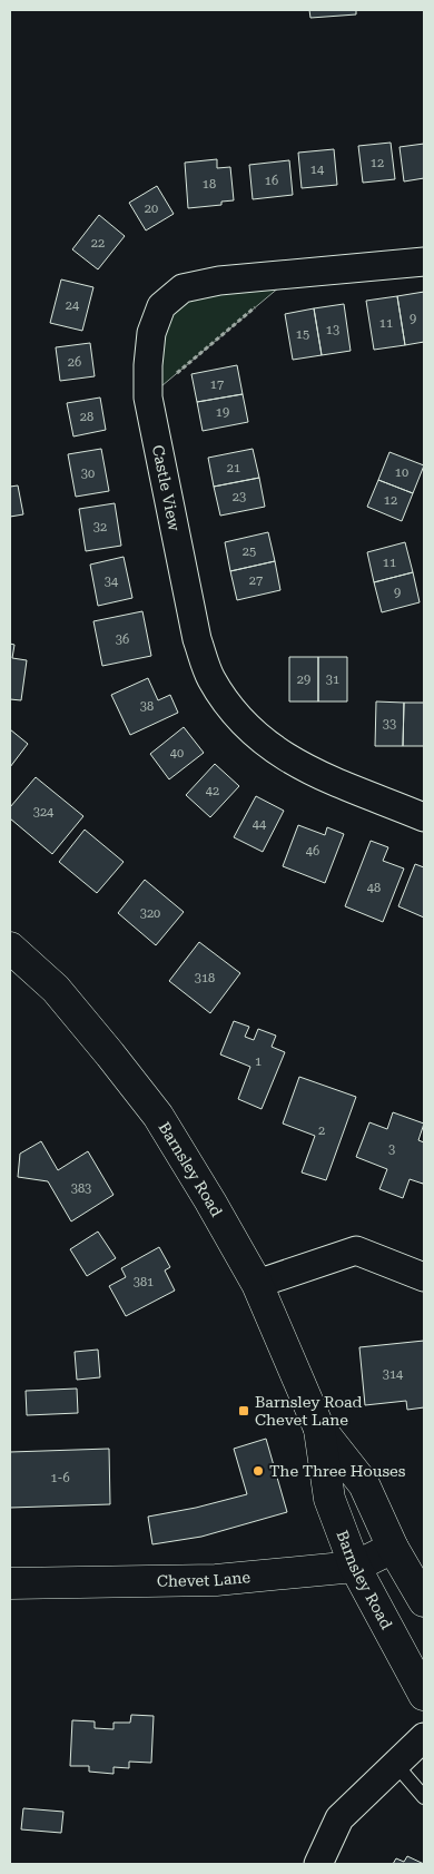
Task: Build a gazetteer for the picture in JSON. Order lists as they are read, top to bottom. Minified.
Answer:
{"streets":{"main road":["Barnsley Road","Chevet Lane"],"street":["Castle View"]},"crossings":[["Barnsley Road","Chevet Lane"]],"places":{"transit":["Barnsley Road Chevet Lane"],"other":["The Three Houses"]},"house_numbers":["12","14","16","18","20","22","24","9","11","13","15","26","17","19","28","21","10","30","23","12","32","25","11","27","34","9","36","29","31","38","33","40","42","324","44","46","48","320","318","1","2","3","383","381","314","1-6"]}
